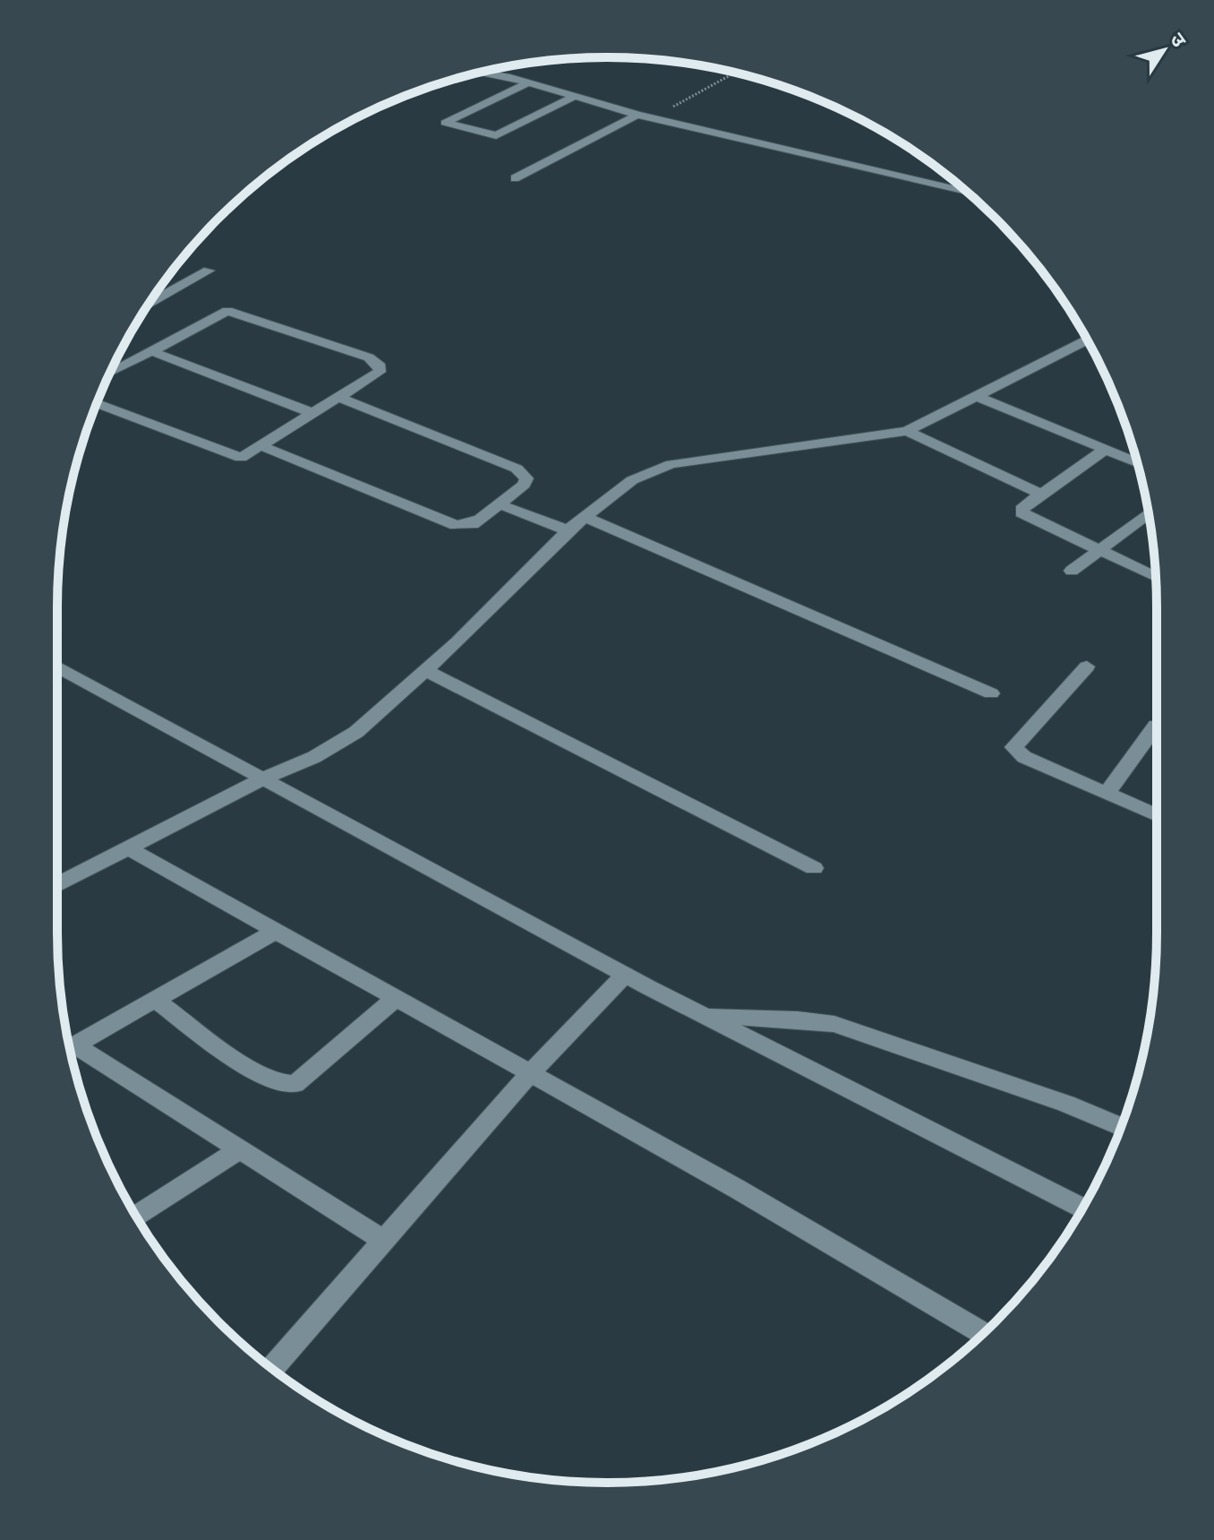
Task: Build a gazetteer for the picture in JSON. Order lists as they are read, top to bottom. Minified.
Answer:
{"north":"top right"}
